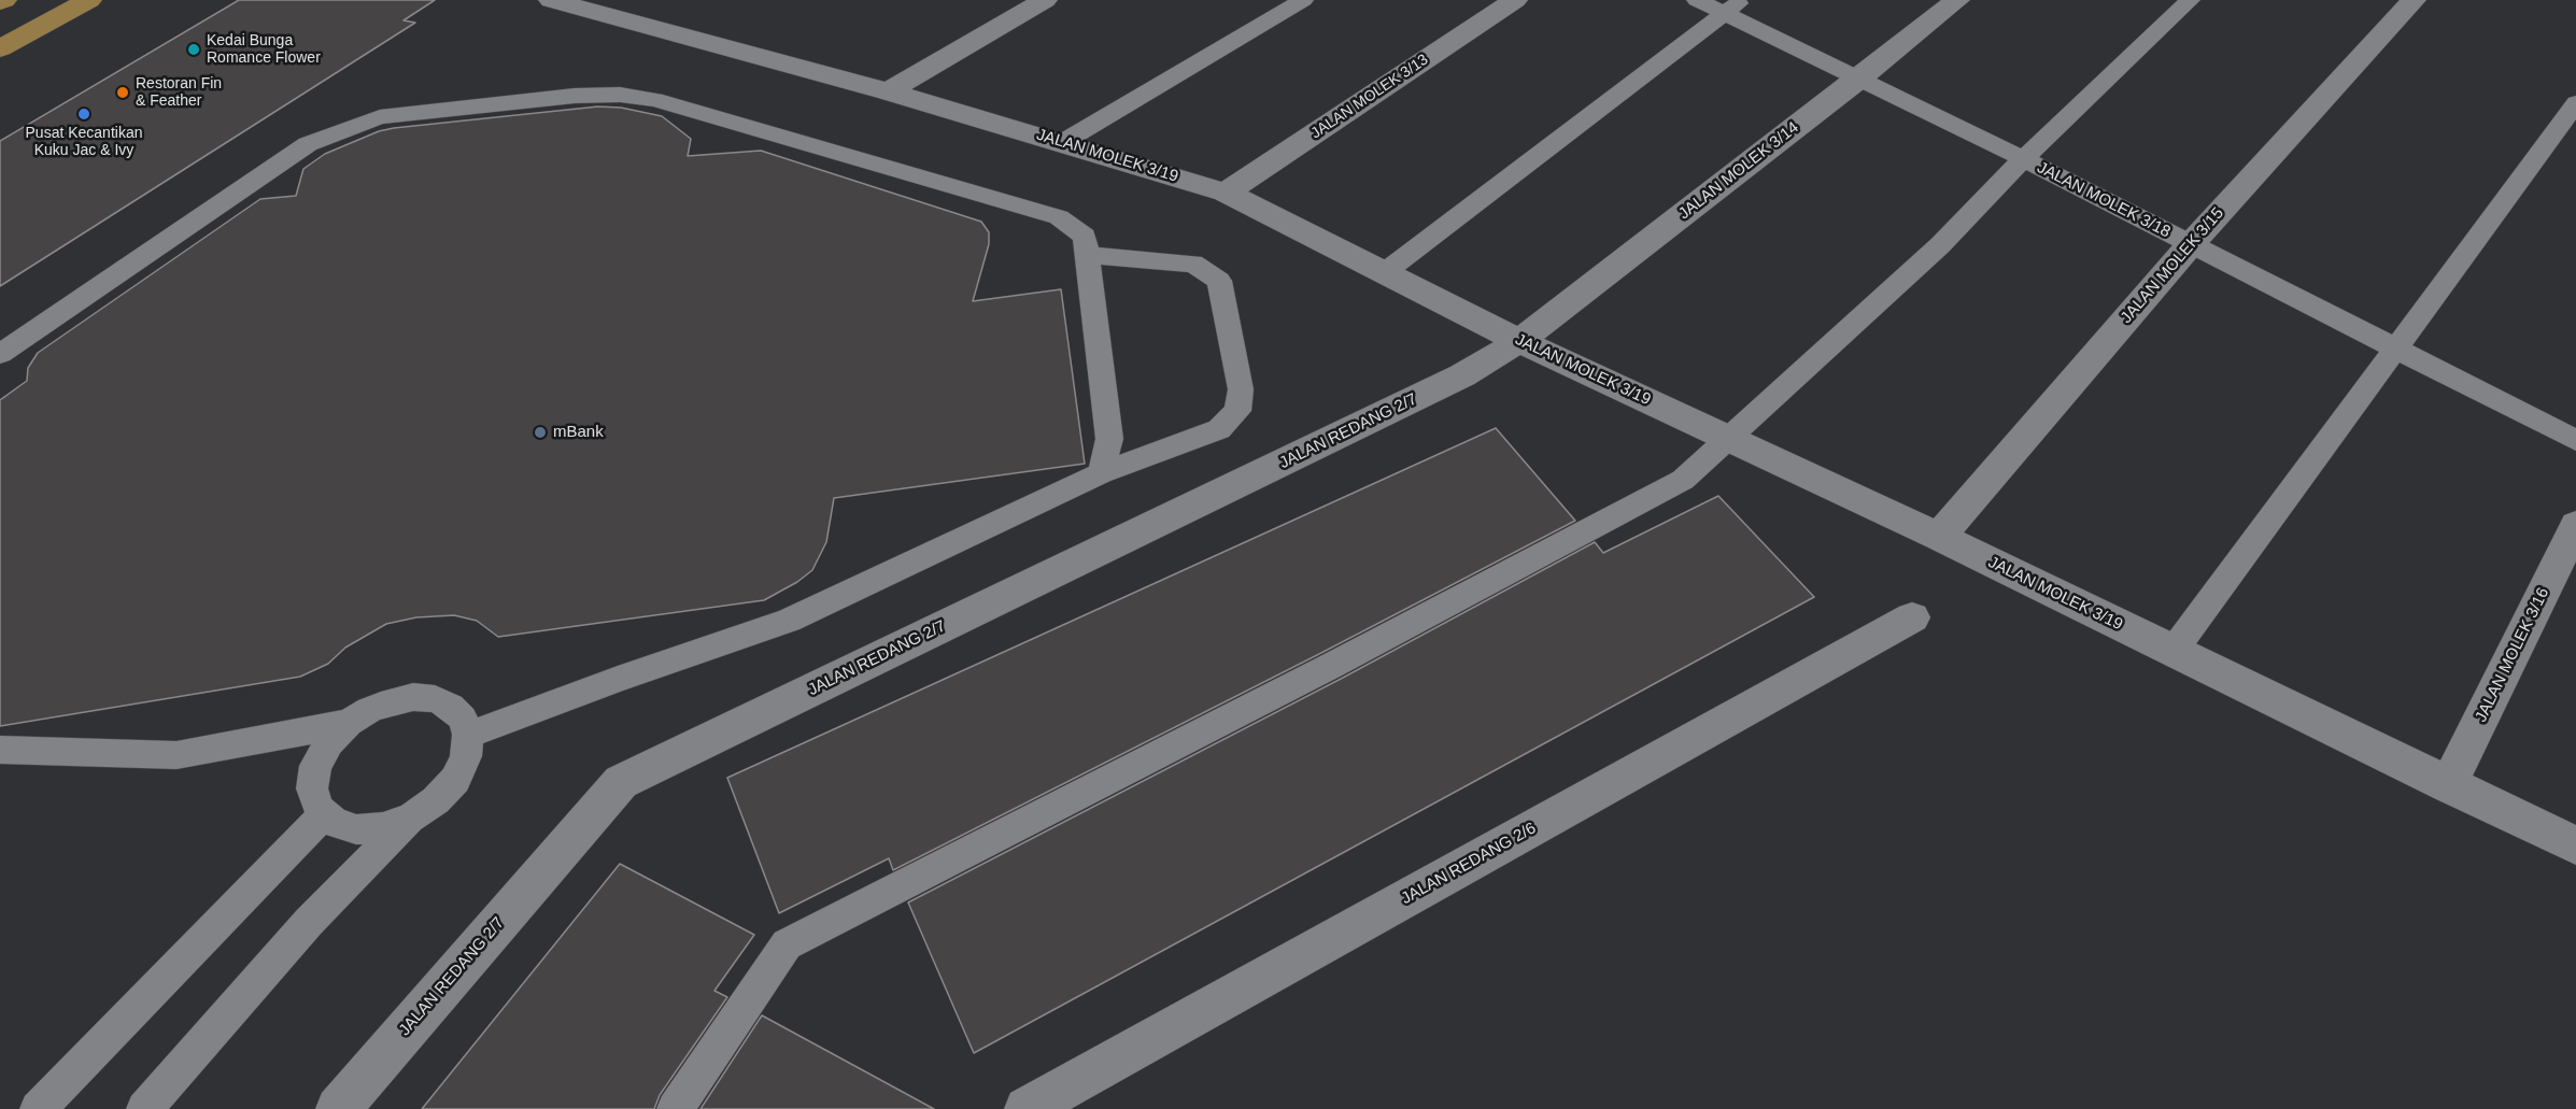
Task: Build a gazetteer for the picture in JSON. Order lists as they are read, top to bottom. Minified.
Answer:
{"streets":{"street":["JALAN MOLEK 3/13","JALAN MOLEK 3/19","JALAN MOLEK 3/14","JALAN MOLEK 3/15","JALAN REDANG 2/7","JALAN MOLEK 3/16","JALAN REDANG 2/6"],"lane":["JALAN MOLEK 3/18"]},"crossings":[["JALAN MOLEK 3/13","JALAN MOLEK 3/19"],["JALAN MOLEK 3/19","JALAN MOLEK 3/14"],["JALAN MOLEK 3/19","JALAN MOLEK 3/15"],["JALAN MOLEK 3/19","JALAN REDANG 2/7"],["JALAN MOLEK 3/19","JALAN MOLEK 3/16"],["JALAN MOLEK 3/14","JALAN MOLEK 3/18"],["JALAN MOLEK 3/14","JALAN REDANG 2/7"],["JALAN MOLEK 3/18","JALAN MOLEK 3/15"]],"places":["Kedai Bunga Romance Flower","Restoran Fin & Feather","Pusat Kecantikan Kuku Jac & Ivy","mBank"]}
